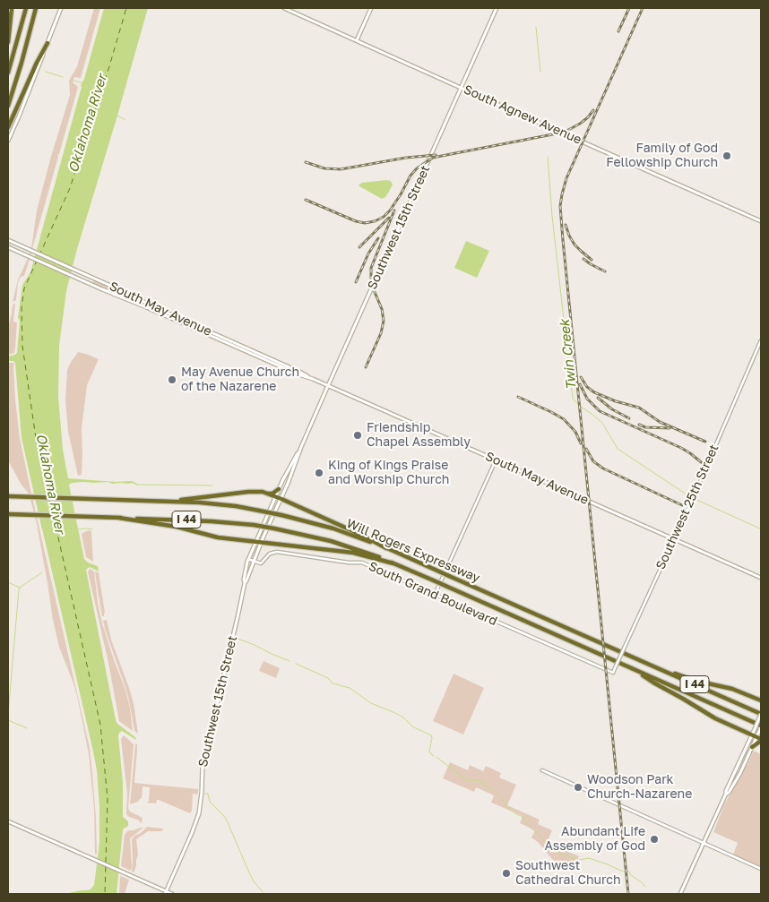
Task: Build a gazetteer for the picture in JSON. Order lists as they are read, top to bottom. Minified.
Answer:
{"streets":{"highway":["I 44","Will Rogers Expressway"],"main road":["South Agnew Avenue","Southwest 15th Street","South May Avenue"],"street":["Southwest 25th Street","South Grand Boulevard"]},"crossings":[["South Agnew Avenue","Southwest 15th Street"],["Southwest 15th Street","South May Avenue"],["Southwest 15th Street","South Grand Boulevard"],["South May Avenue","Southwest 25th Street"],["Southwest 25th Street","South Grand Boulevard"]],"water":["Oklahoma River","Twin Creek"],"places":["Family of God Fellowship Church","May Avenue Church of the Nazarene","Friendship Chapel Assembly","King of Kings Praise and Worship Church","Woodson Park Church-Nazarene","Abundant Life Assembly of God","Southwest Cathedral Church"]}
